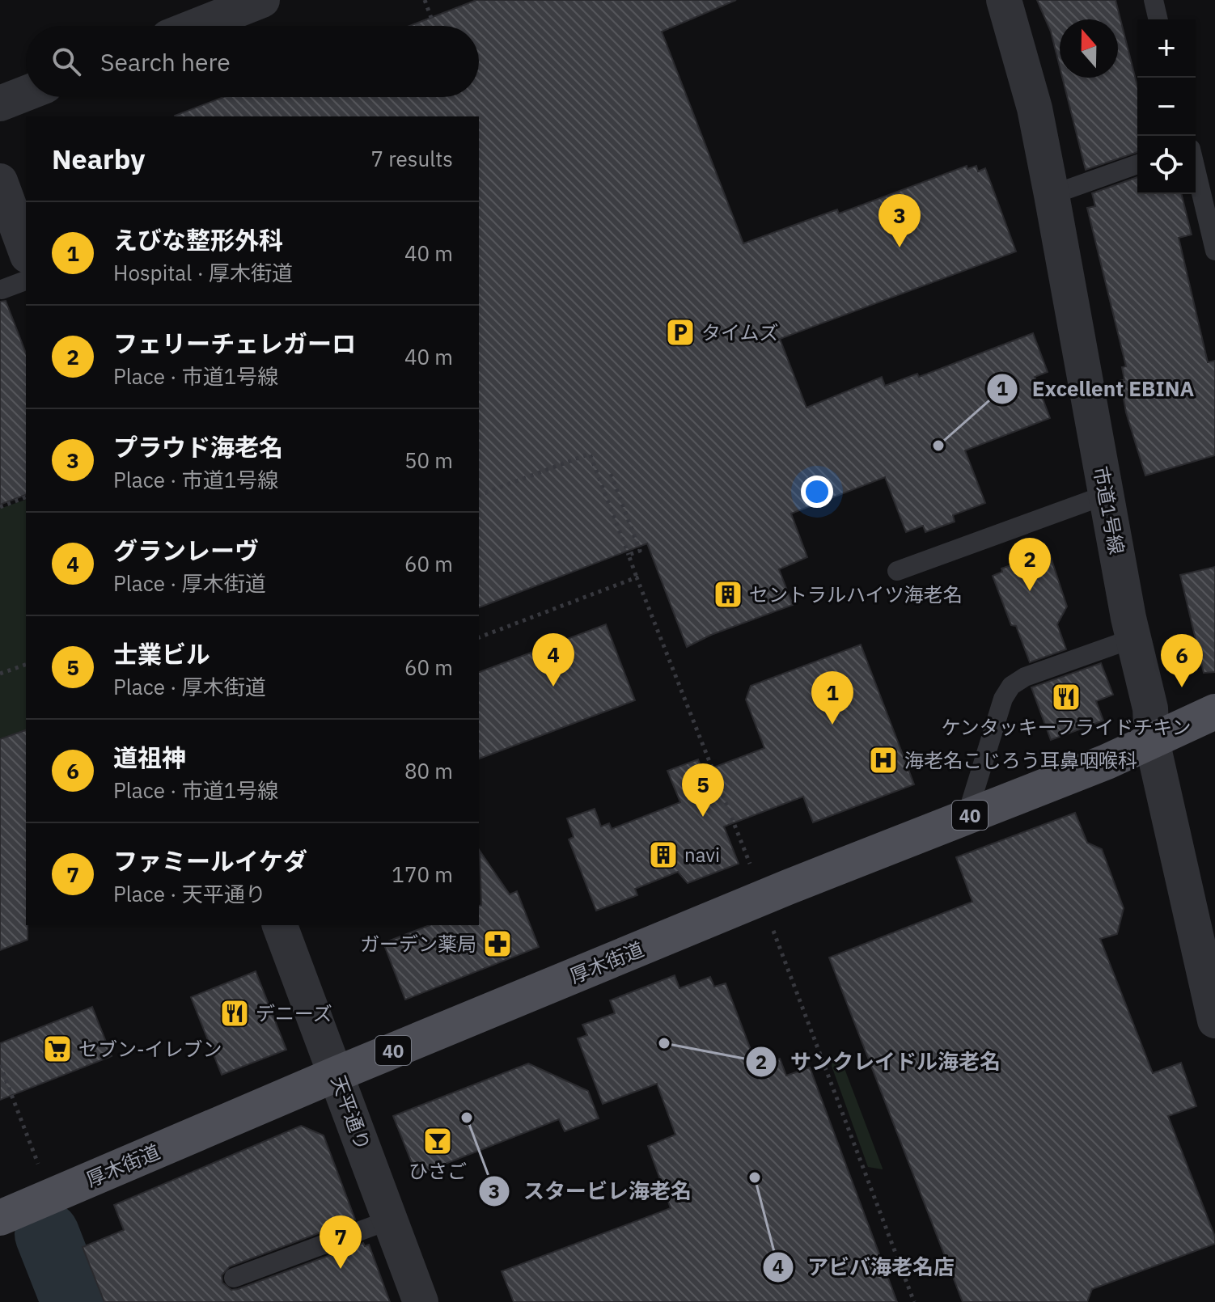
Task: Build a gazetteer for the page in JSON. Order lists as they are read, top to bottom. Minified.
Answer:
{"streets":{"main road":["40","厚木街道"],"street":["市道1号線","天平通り"]},"crossings":[["市道1号線","厚木街道"],["厚木街道","天平通り"]],"places":{"parking":["タイムズ"],"other":["Excellent EBINA","サンクレイドル海老名","スタービレ海老名","アビバ海老名店"],"building":["セントラルハイツ海老名","navi"],"restaurant":["ケンタッキーフライドチキン","デニーズ"],"hospital":["海老名こじろう耳鼻咽喉科"],"pharmacy":["ガーデン薬局"],"supermarket":["セブン-イレブン"],"bar":["ひさご"]},"north":"top","page":{"map_buttons":["+","−"],"search":"Search here","heading":["Nearby","7 results"],"pins":["3","2","4","6","1","5","7"],"list":[{"mark":"1","name":"えびな整形外科","note":"Hospital · 厚木街道","value":"40 m"},{"mark":"2","name":"フェリーチェレガーロ","note":"Place · 市道1号線","value":"40 m"},{"mark":"3","name":"プラウド海老名","note":"Place · 市道1号線","value":"50 m"},{"mark":"4","name":"グランレーヴ","note":"Place · 厚木街道","value":"60 m"},{"mark":"5","name":"士業ビル","note":"Place · 厚木街道","value":"60 m"},{"mark":"6","name":"道祖神","note":"Place · 市道1号線","value":"80 m"},{"mark":"7","name":"ファミールイケダ","note":"Place · 天平通り","value":"170 m"}]}}
